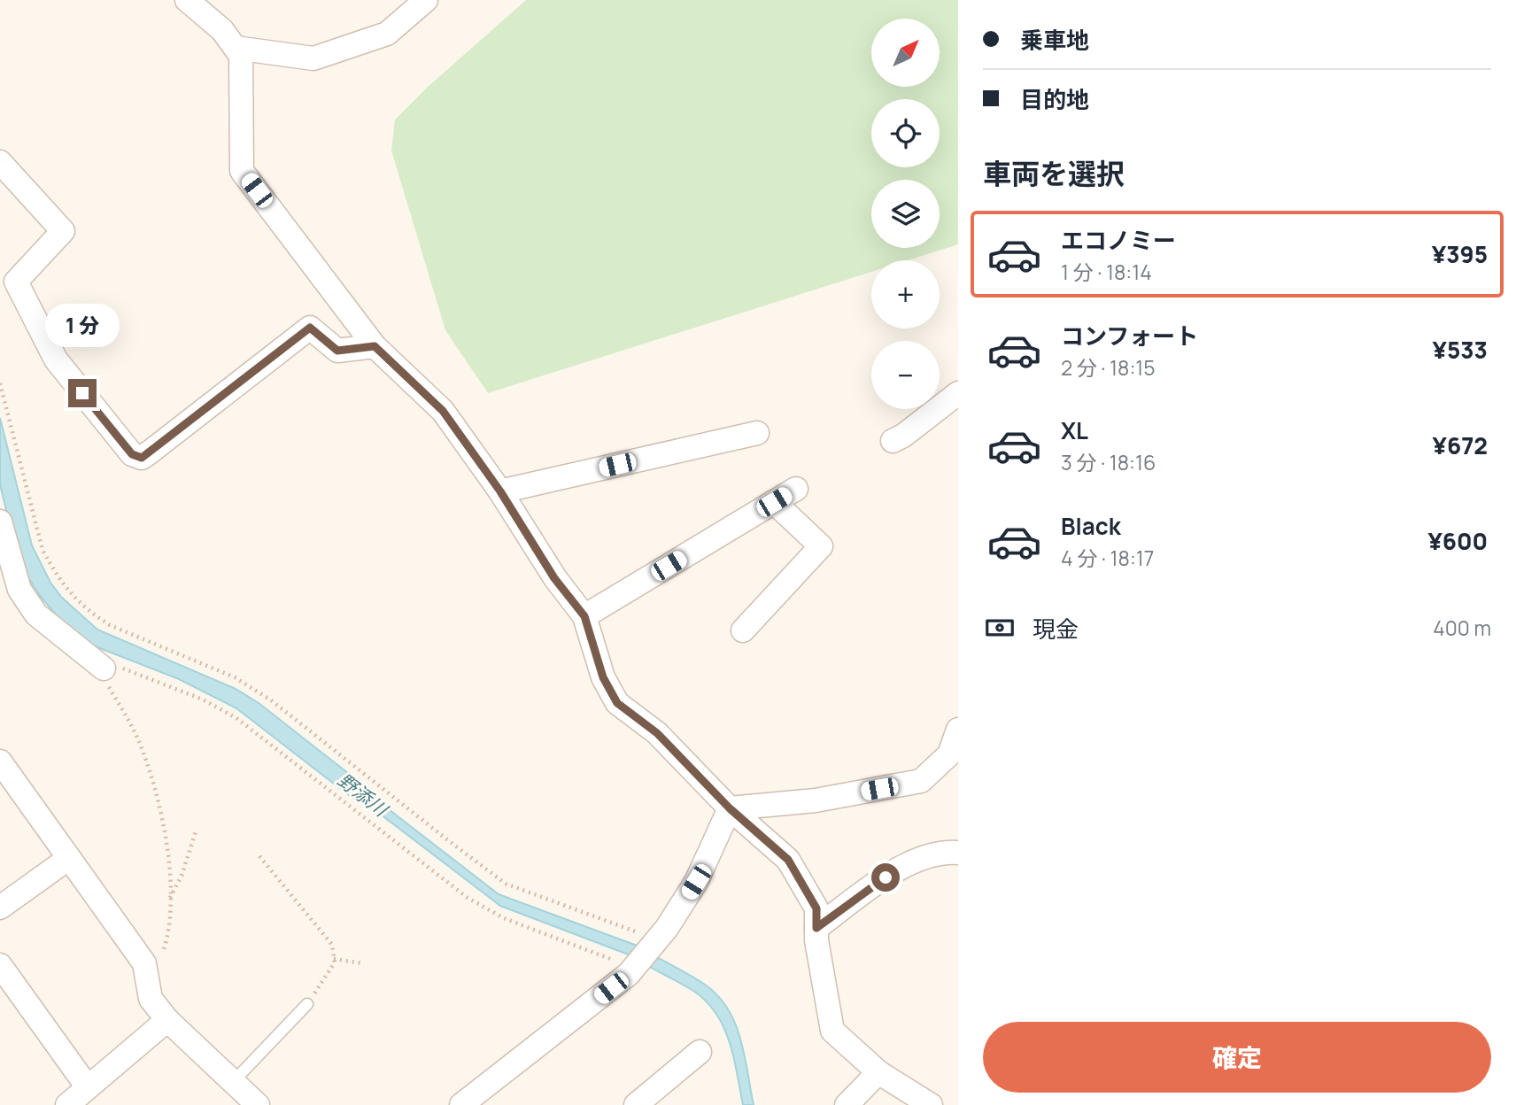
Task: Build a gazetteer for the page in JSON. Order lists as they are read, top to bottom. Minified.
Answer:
{"water":["野添川"],"north":"top right","page":{"banner":["乗車地","目的地"],"map_buttons":["+","−"],"heading":"車両を選択","list":[{"name":"エコノミー","note":"1 分 · 18:14","value":"¥395"},{"name":"コンフォート","note":"2 分 · 18:15","value":"¥533"},{"name":"XL","note":"3 分 · 18:16","value":"¥672"},{"name":"Black","note":"4 分 · 18:17","value":"¥600"}],"bubble":"1 分","pay":["現金","400 m"],"buttons":"確定"}}
